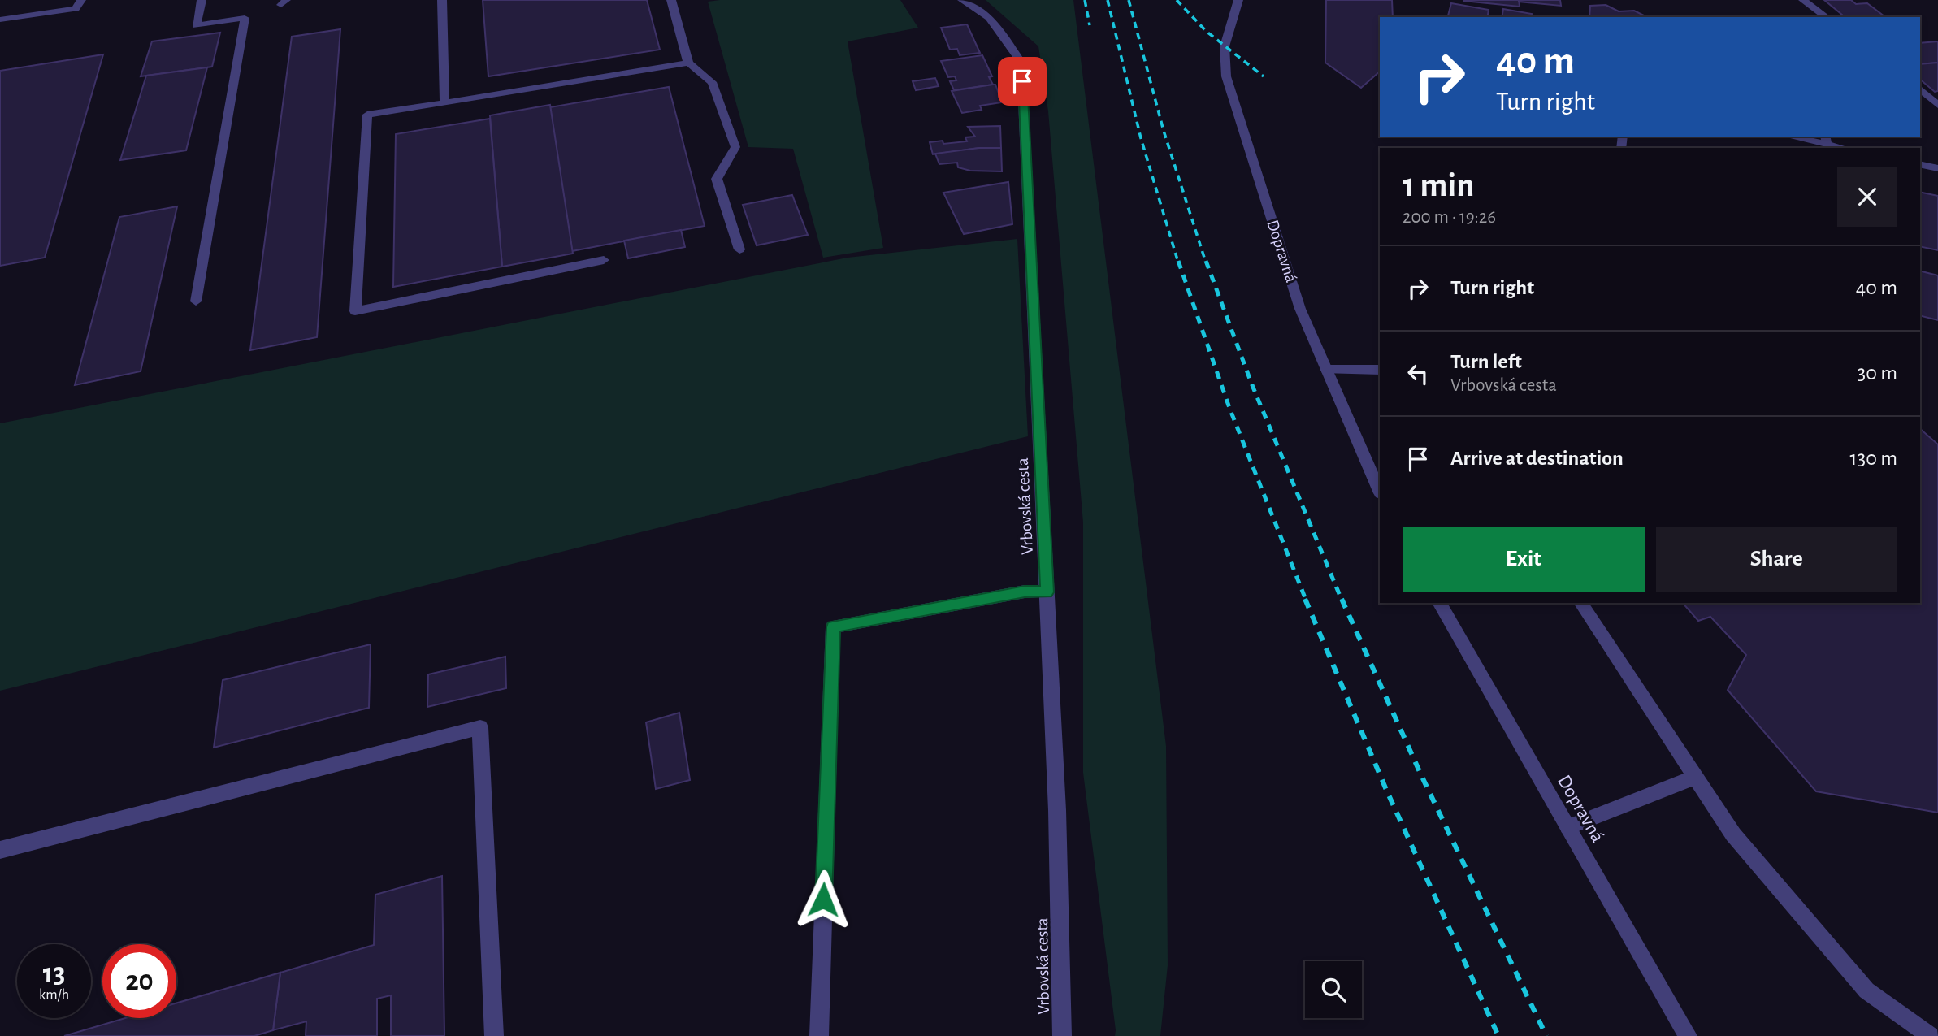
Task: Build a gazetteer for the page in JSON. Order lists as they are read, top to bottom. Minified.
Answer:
{"streets":{"street":["Dopravná","Vrbovská cesta"]},"page":{"turn":["40 m","Turn right"],"heading":["1 min","200 m · 19:26"],"list":[{"name":"Turn right","value":"40 m"},{"name":"Turn left","note":"Vrbovská cesta","value":"30 m"},{"name":"Arrive at destination","value":"130 m"}],"buttons":["Exit","Share"],"speed":"13 km/h","limit":"20"}}
